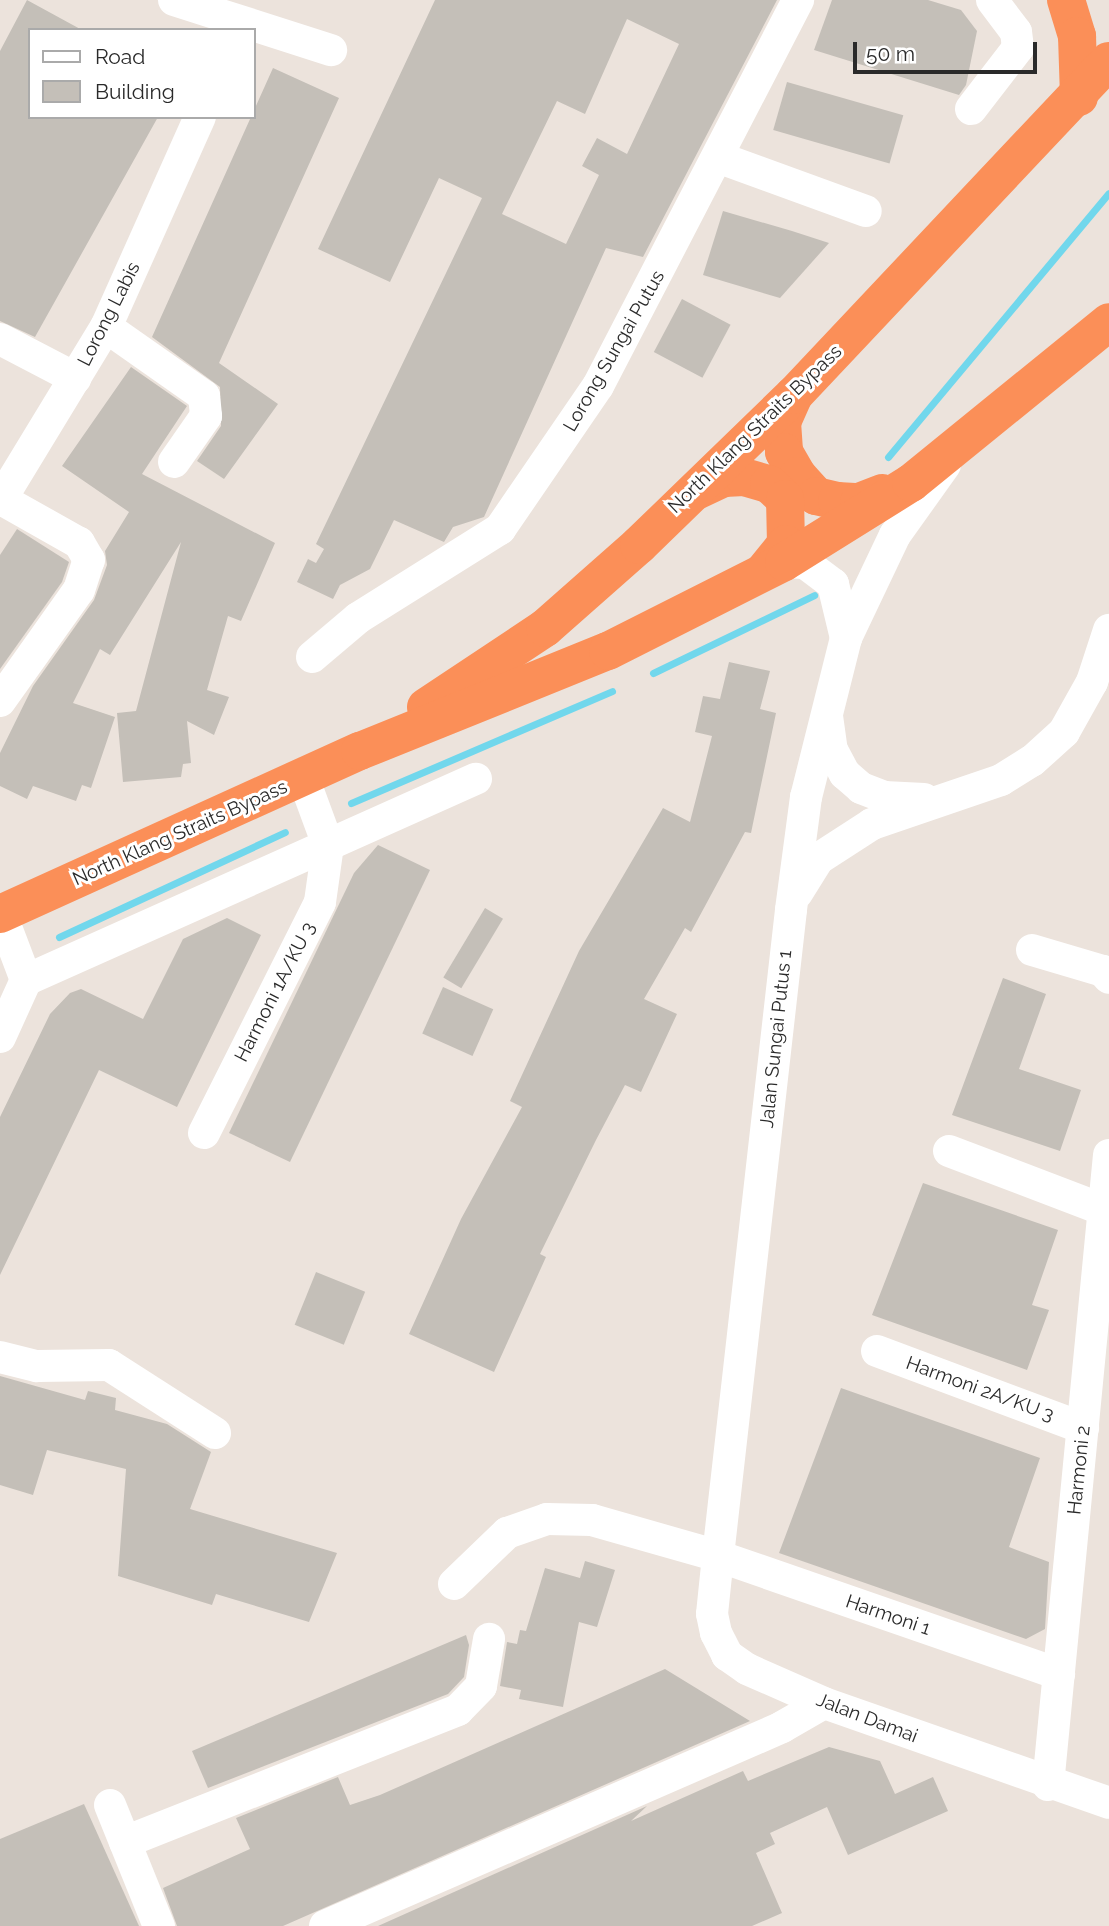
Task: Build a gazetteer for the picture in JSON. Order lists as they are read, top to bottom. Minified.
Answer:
{"streets":{"highway":["North Klang Straits Bypass"],"street":["Lorong Labis","Lorong Sungai Putus","Harmoni 1A/KU 3","Jalan Sungai Putus 1","Harmoni 2A/KU 3","Harmoni 2","Harmoni 1","Jalan Damai"]},"crossings":[["North Klang Straits Bypass","Jalan Sungai Putus 1"],["Jalan Sungai Putus 1","Harmoni 1"],["Jalan Sungai Putus 1","Jalan Damai"],["Harmoni 2A/KU 3","Harmoni 2"],["Harmoni 2","Harmoni 1"],["Harmoni 2","Jalan Damai"],["Harmoni 1","Jalan Damai"]],"legend":["Road","Building"],"scale_bar":"50 m"}
